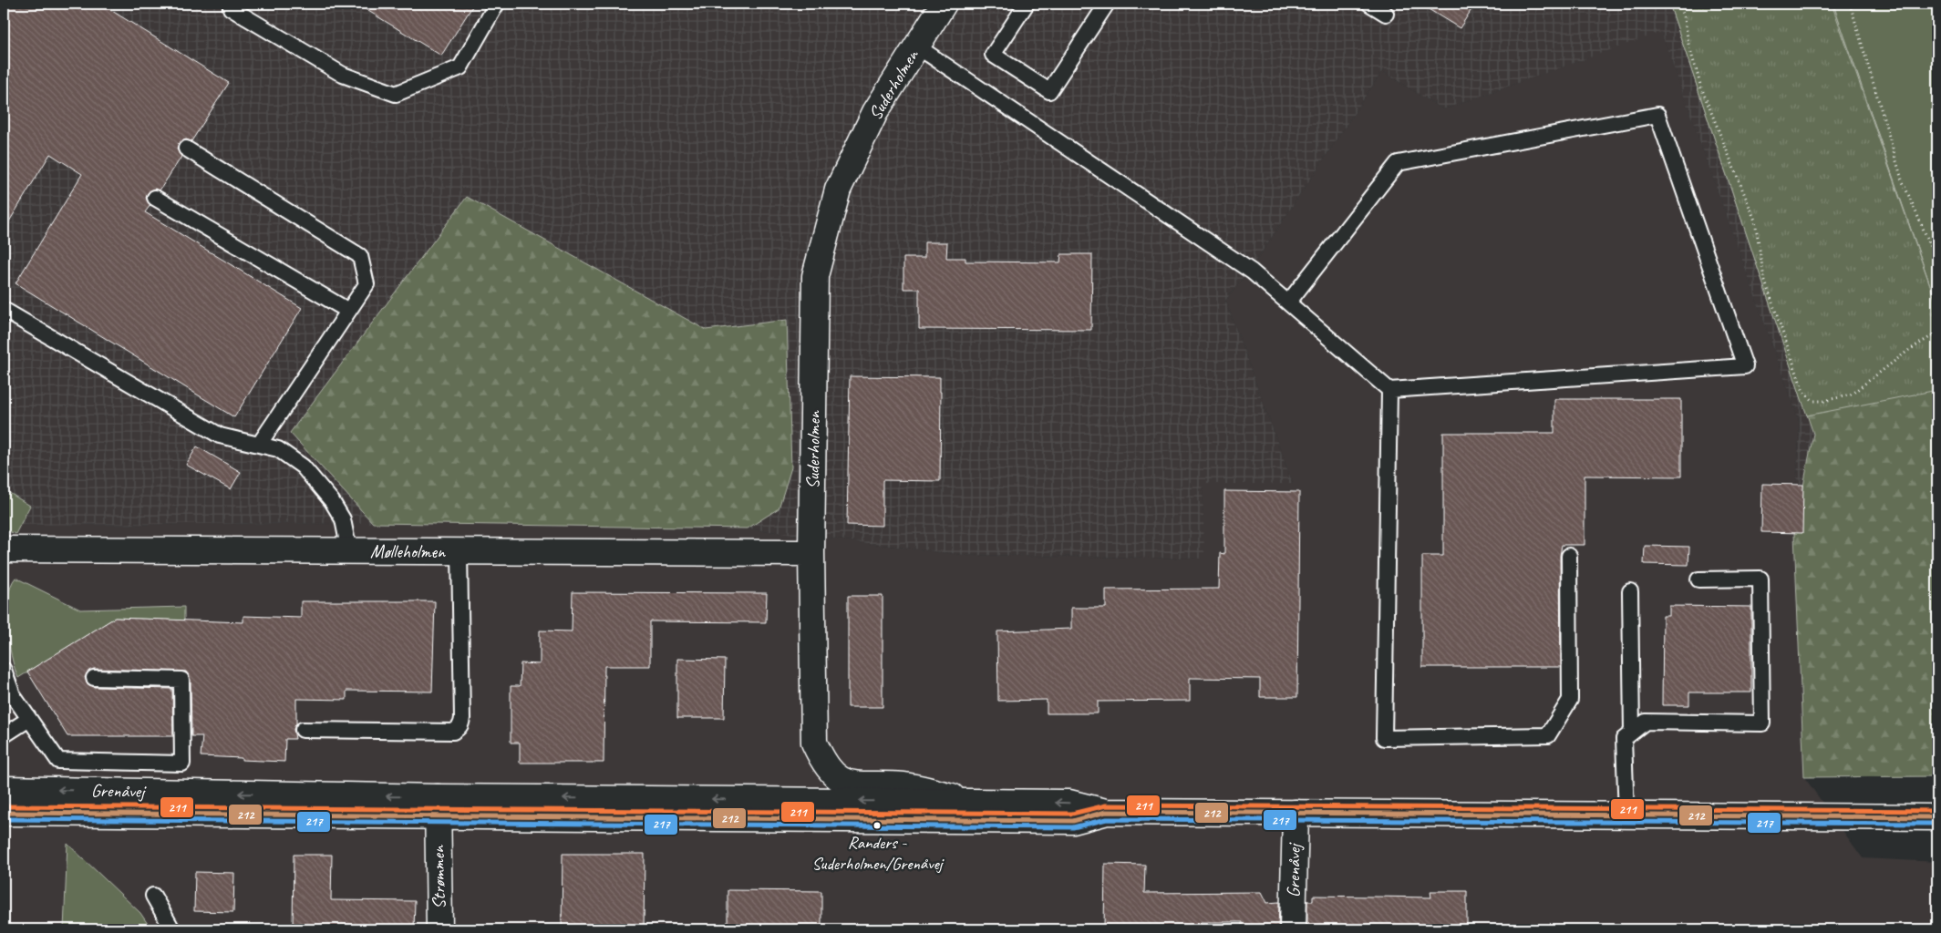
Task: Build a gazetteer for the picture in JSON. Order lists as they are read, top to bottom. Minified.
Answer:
{"streets":{"street":["Suderholmen","Mølleholmen","Grenåvej","Strømmen"]},"crossings":[["Suderholmen","Mølleholmen"],["Suderholmen","Grenåvej"],["Grenåvej","Strømmen"]],"places":["Randers - Suderholmen/Grenåvej"],"lines":["transit line 211","transit line 212","transit line 217"]}
